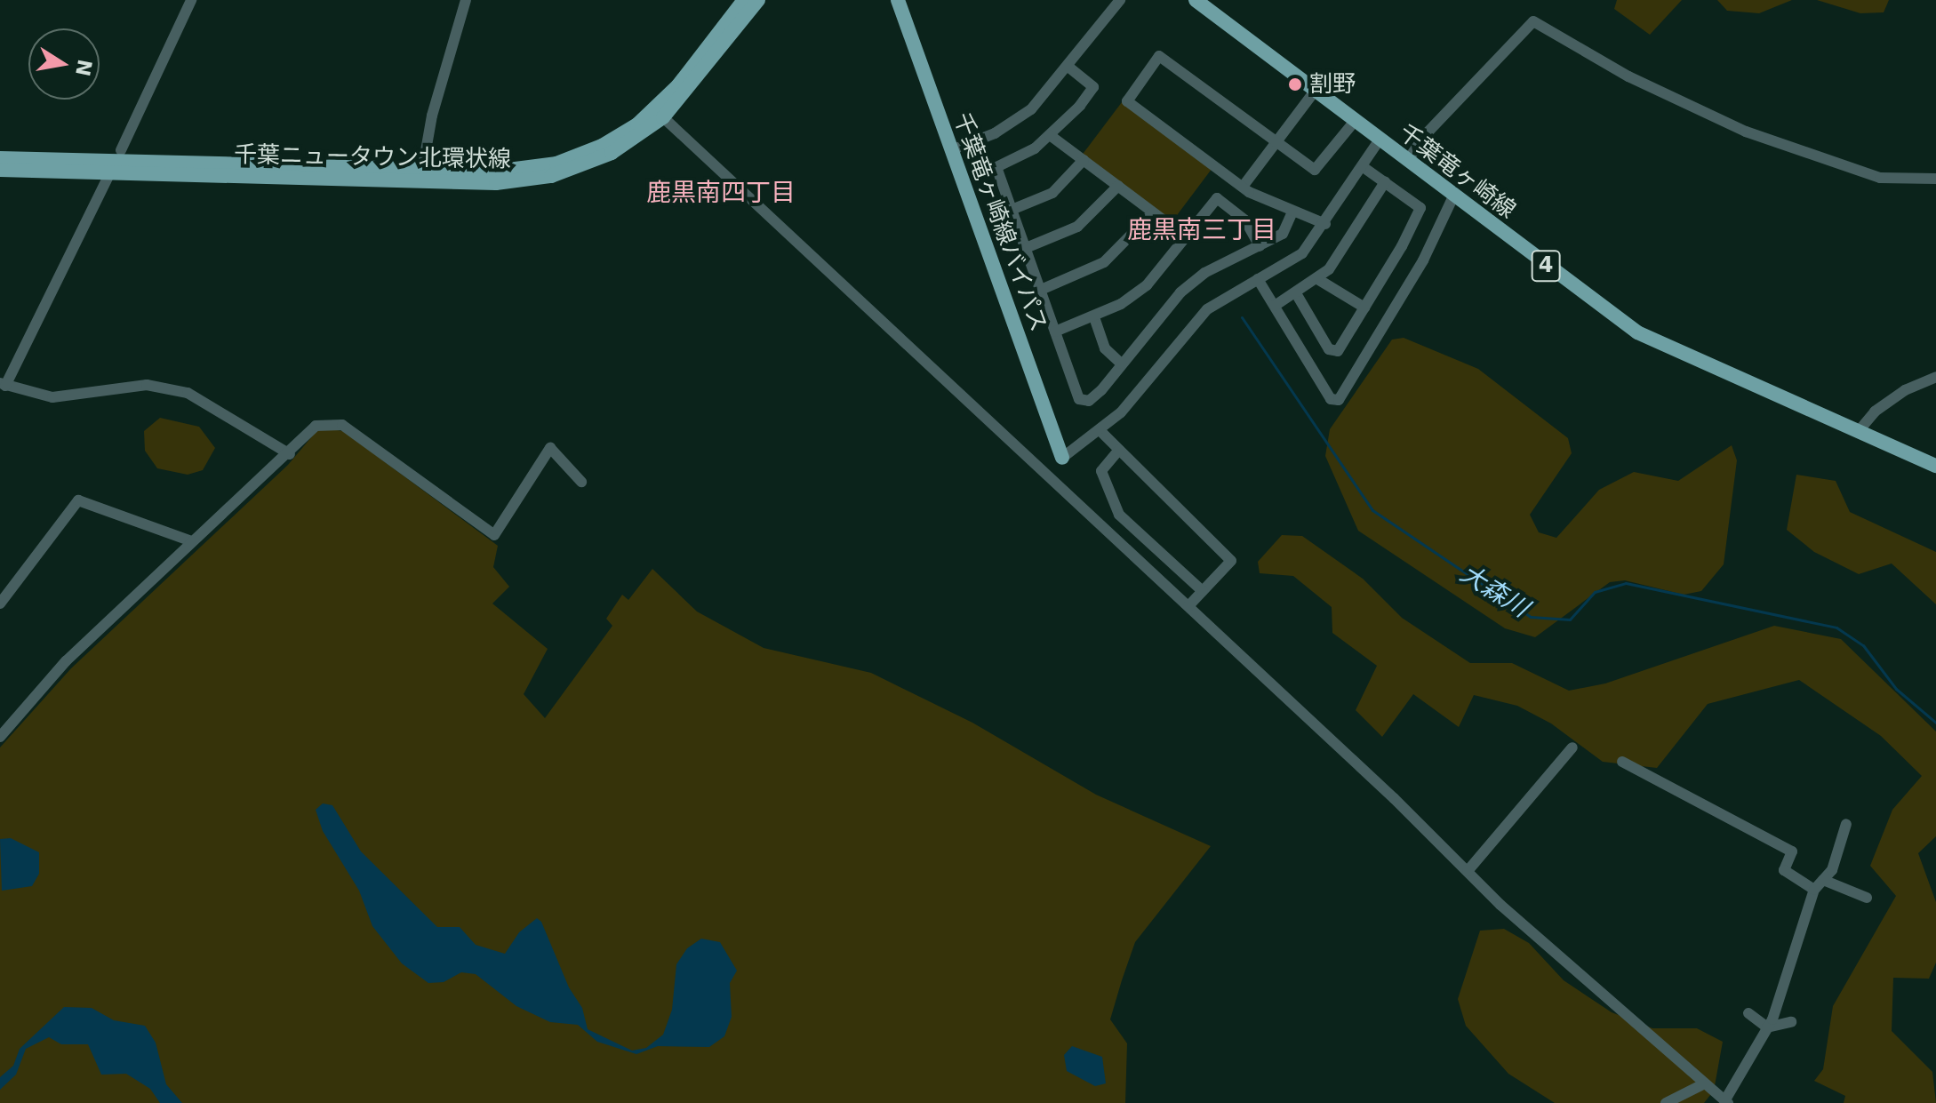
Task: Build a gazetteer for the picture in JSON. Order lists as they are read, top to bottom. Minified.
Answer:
{"streets":{"main road":["千葉ニュータウン北環状線","千葉竜ヶ崎線","千葉竜ヶ崎線バイパス","4"]},"districts":["鹿黒南四丁目","鹿黒南三丁目"],"water":["大森川"],"places":["割野"],"north":"right"}
